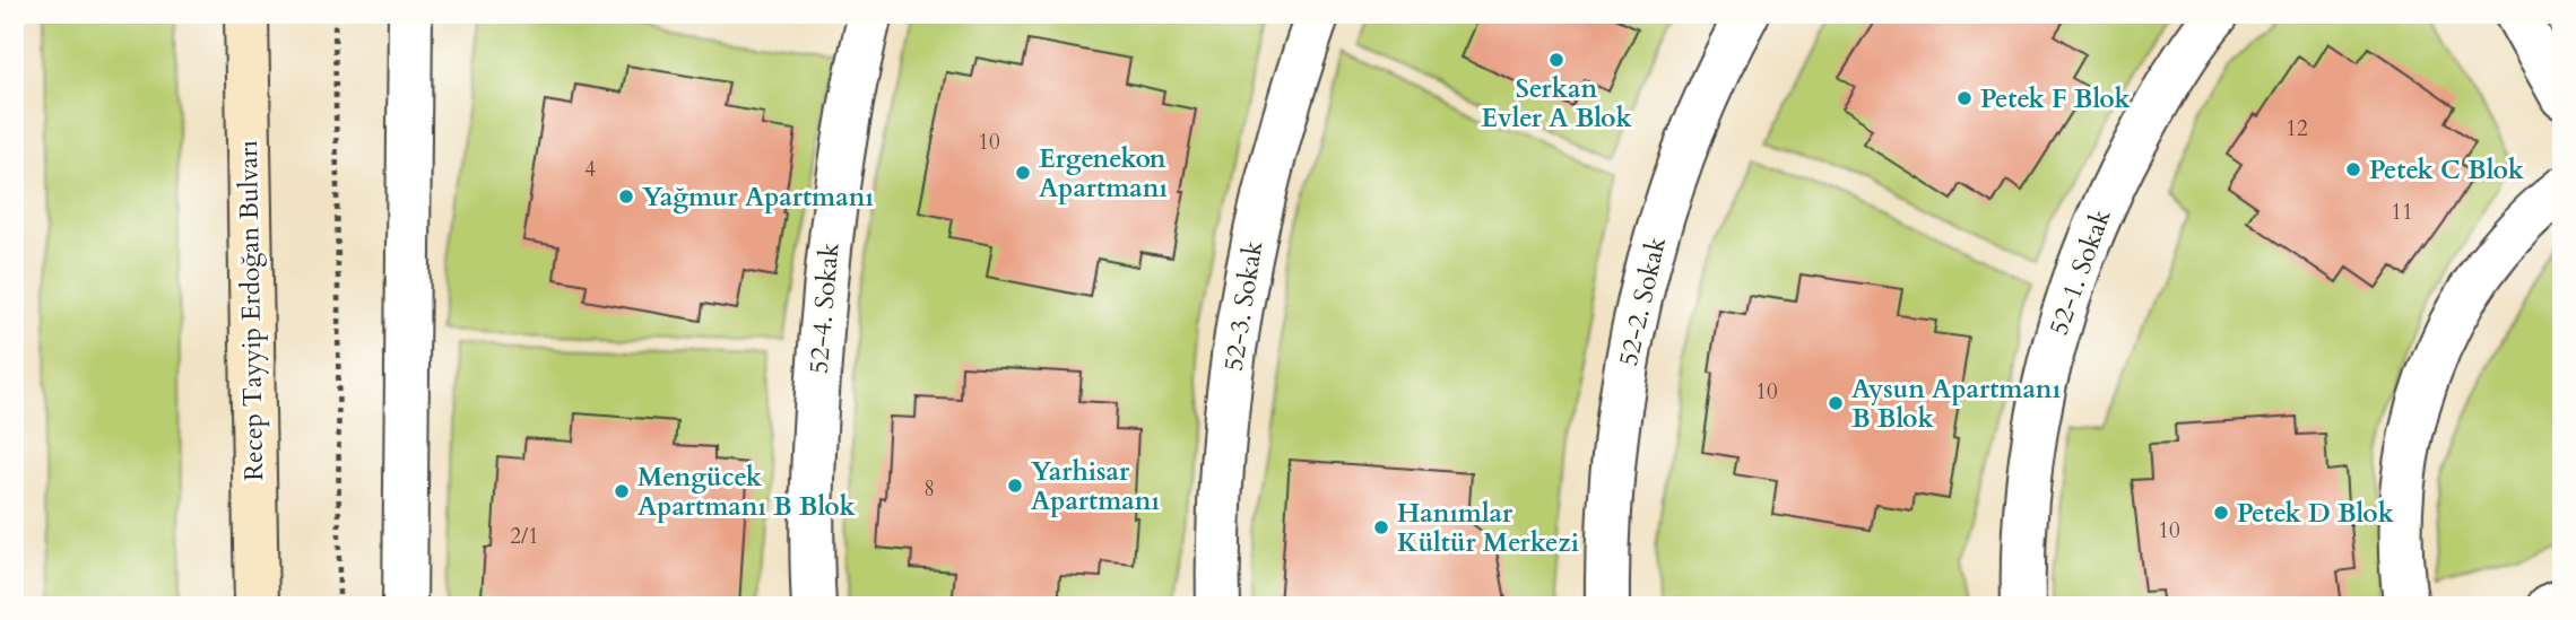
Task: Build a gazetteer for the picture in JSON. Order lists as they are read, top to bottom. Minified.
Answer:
{"streets":{"street":["52-1. Sokak","52-2. Sokak","52-3. Sokak","52-4. Sokak","Recep Tayyip Erdoğan Bulvarı"]},"places":["Serkan Evler A Blok","Petek F Blok","Petek C Blok","Ergenekon Apartmanı","Yağmur Apartmanı","Aysun Apartmanı B Blok","Yarhisar Apartmanı","Mengücek Apartmanı B Blok","Petek D Blok","Hanımlar Kültür Merkezi"],"house_numbers":["12","10","4","11","10","8","10","2/1"]}
